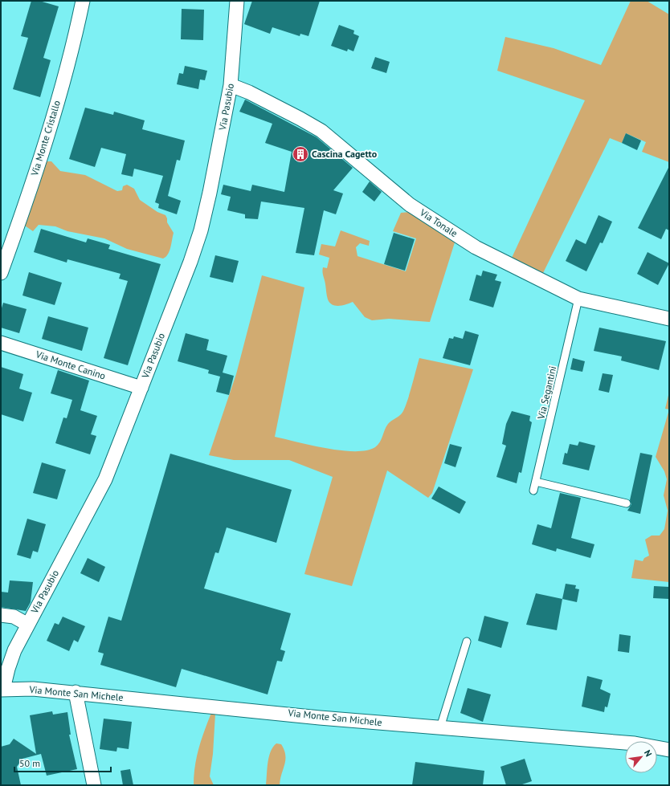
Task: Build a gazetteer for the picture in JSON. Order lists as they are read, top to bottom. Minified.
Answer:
{"streets":{"street":["Via Pasubio","Via Monte Cristallo","Via Tonale","Via Monte Canino","Via Monte San Michele"],"lane":["Via Segantini"]},"crossings":[["Via Pasubio","Via Tonale"],["Via Pasubio","Via Monte Canino"],["Via Pasubio","Via Monte San Michele"],["Via Tonale","Via Segantini"]],"places":{"building":["Cascina Cagetto"]},"scale_bar":"50 m","north":"top right"}
